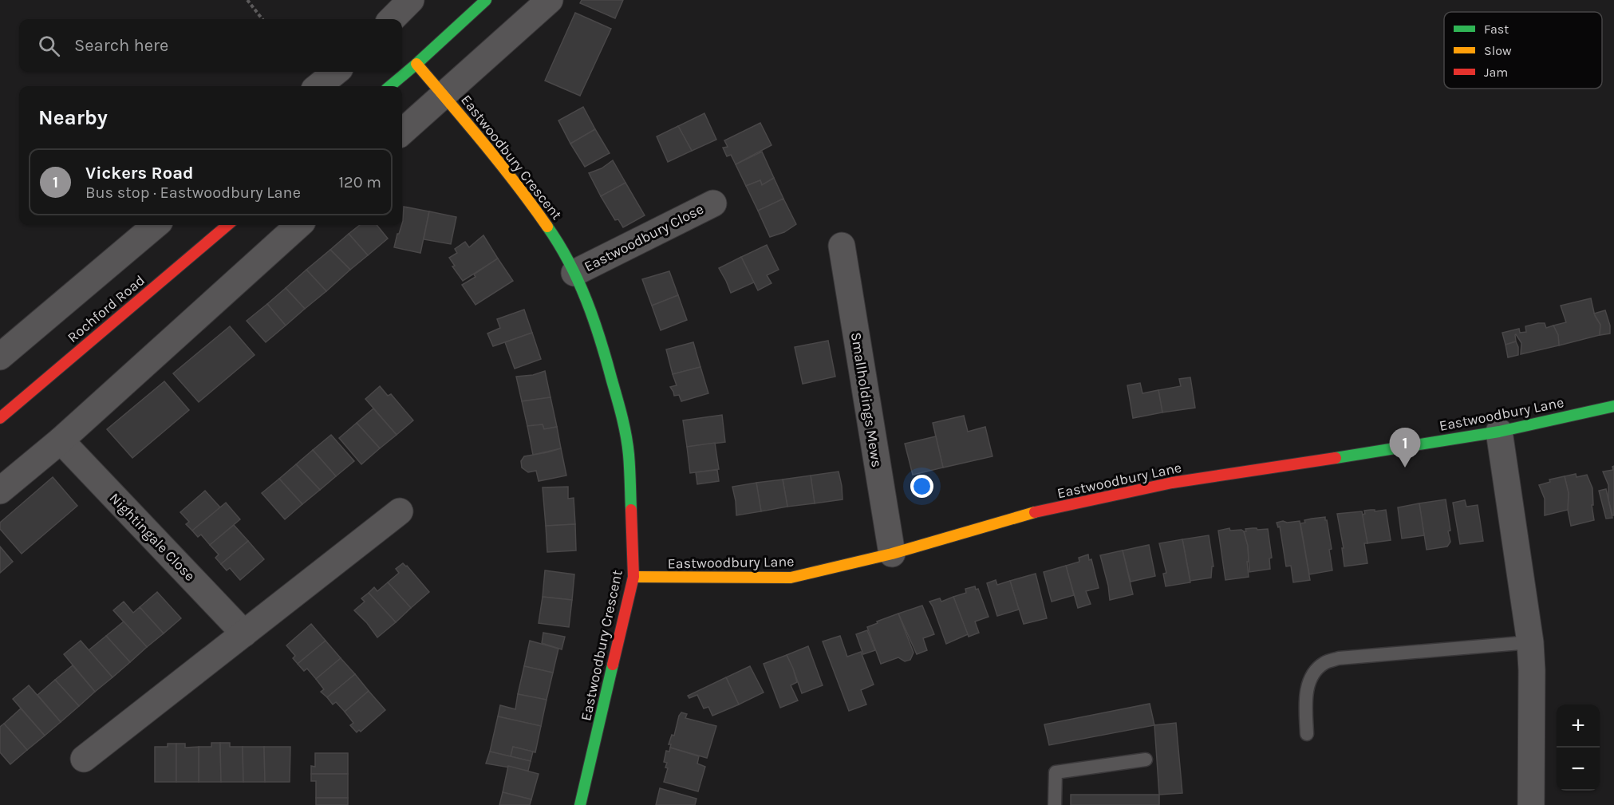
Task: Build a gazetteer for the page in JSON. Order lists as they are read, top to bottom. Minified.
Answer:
{"streets":{"street":["Eastwoodbury Crescent","Eastwoodbury Close","Rochford Road","Smallholdings Mews","Eastwoodbury Lane","Nightingale Close"]},"crossings":[["Eastwoodbury Crescent","Eastwoodbury Close"],["Eastwoodbury Crescent","Eastwoodbury Lane"],["Smallholdings Mews","Eastwoodbury Lane"]],"legend":["Fast","Slow","Jam"],"page":{"search":"Search here","heading":"Nearby","list":[{"mark":"1","name":"Vickers Road","note":"Bus stop · Eastwoodbury Lane","value":"120 m"}],"pins":"1","map_buttons":["+","−"]}}
